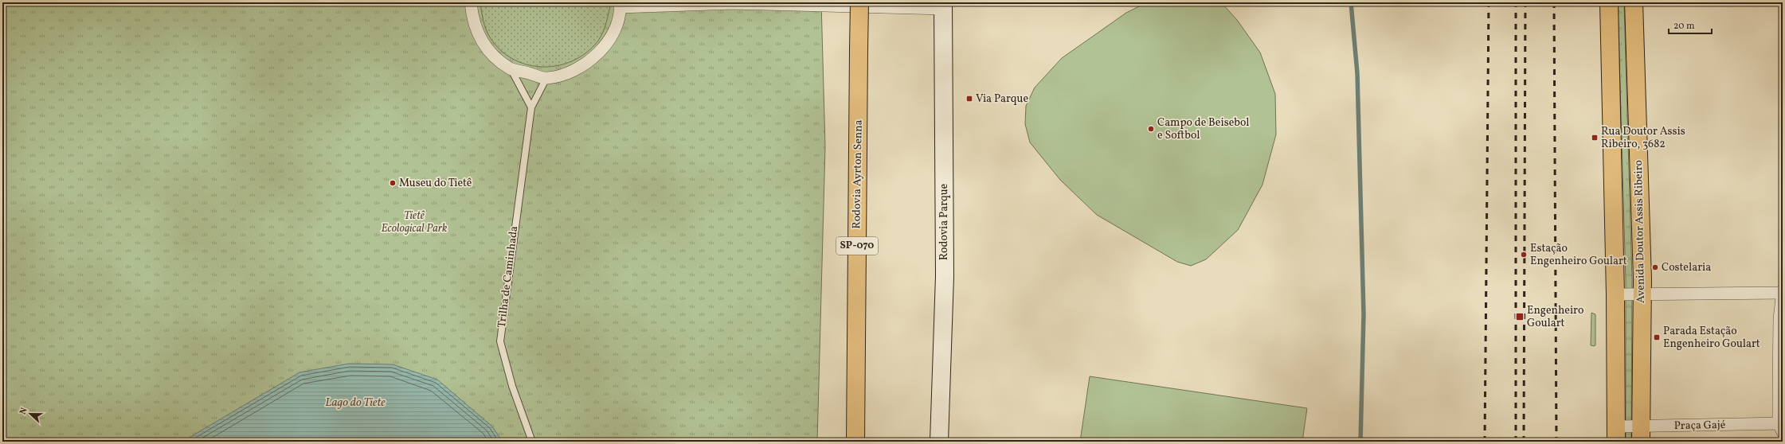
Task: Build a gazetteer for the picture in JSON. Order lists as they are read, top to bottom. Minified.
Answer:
{"streets":{"main road":["Rodovia Ayrton Senna","Avenida Doutor Assis Ribeiro","SP-070"],"street":["Rodovia Parque","Praça Gajé"],"lane":["Trilha de Caminhada"]},"crossings":[["Avenida Doutor Assis Ribeiro","Praça Gajé"]],"water":["Lago do Tiete"],"parks":["Tietê Ecological Park"],"places":{"transit":["Via Parque","Rua Doutor Assis Ribeiro, 3682","Engenheiro Goulart","Parada Estação Engenheiro Goulart"],"other":["Campo de Beisebol e Softbol","Museu do Tietê","Estação Engenheiro Goulart","Costelaria"]},"scale_bar":"20 m","north":"left"}
